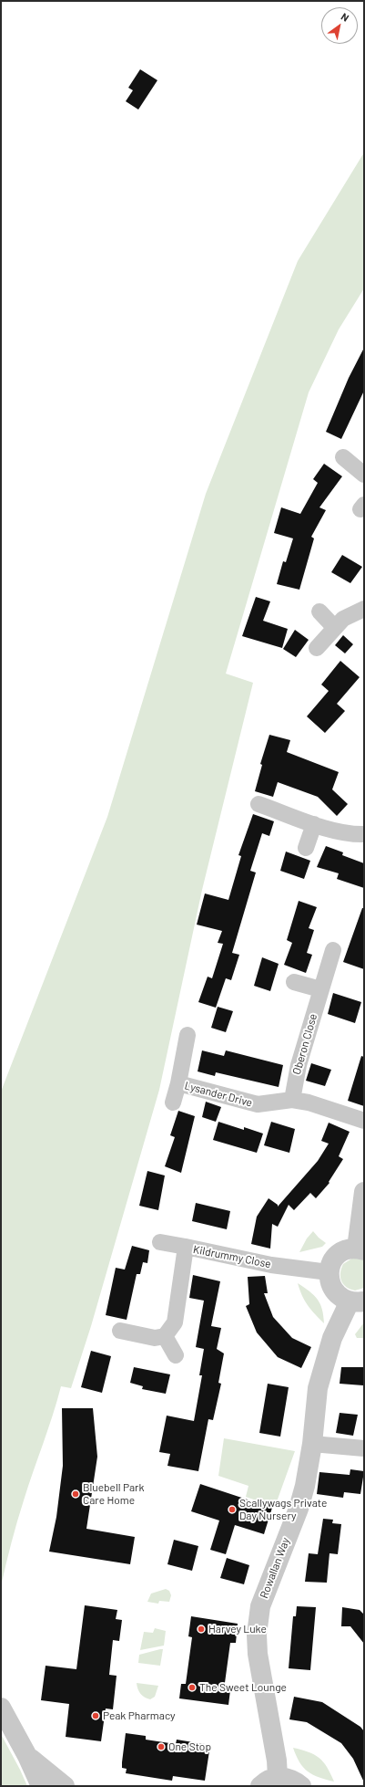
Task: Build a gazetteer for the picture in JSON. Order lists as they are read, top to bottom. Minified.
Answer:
{"streets":{"street":["Oberon Close","Lysander Drive","Kildrummy Close","Rowallan Way"]},"crossings":[["Oberon Close","Lysander Drive"]],"places":["Bluebell Park Care Home","Scallywags Private Day Nursery","Harvey Luke","The Sweet Lounge","Peak Pharmacy","One Stop"],"north":"top right"}
